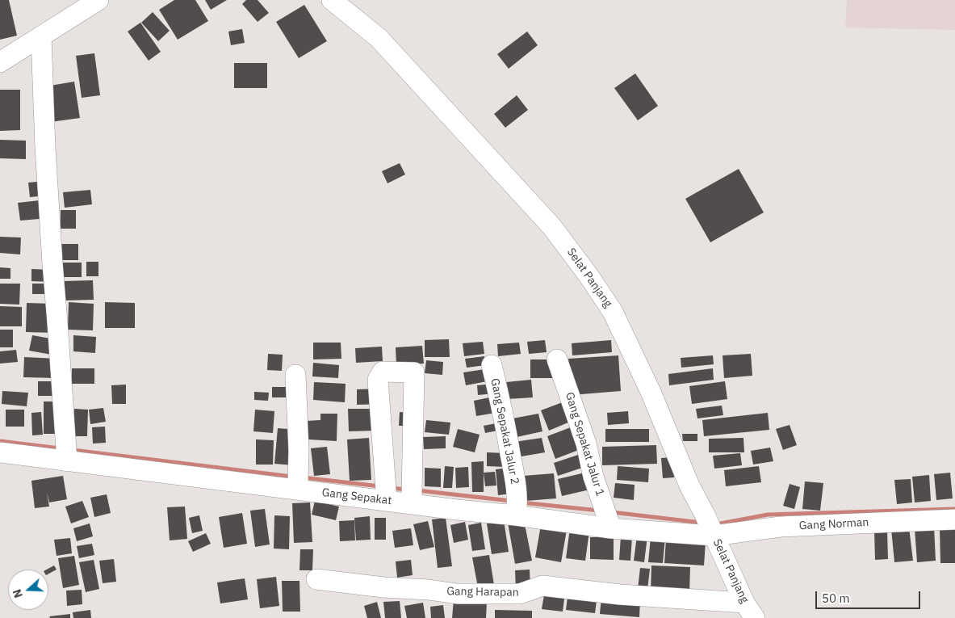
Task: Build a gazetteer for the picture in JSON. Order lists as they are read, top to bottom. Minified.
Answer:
{"streets":{"street":["Selat Panjang","Gang Sepakat Jalur 2","Gang Sepakat Jalur 1","Gang Sepakat","Gang Norman","Gang Harapan"]},"crossings":[["Selat Panjang","Gang Sepakat"],["Selat Panjang","Gang Norman"],["Selat Panjang","Gang Harapan"],["Gang Sepakat Jalur 2","Gang Sepakat"],["Gang Sepakat Jalur 1","Gang Sepakat"],["Gang Sepakat","Gang Norman"]],"scale_bar":"50 m","north":"left"}
